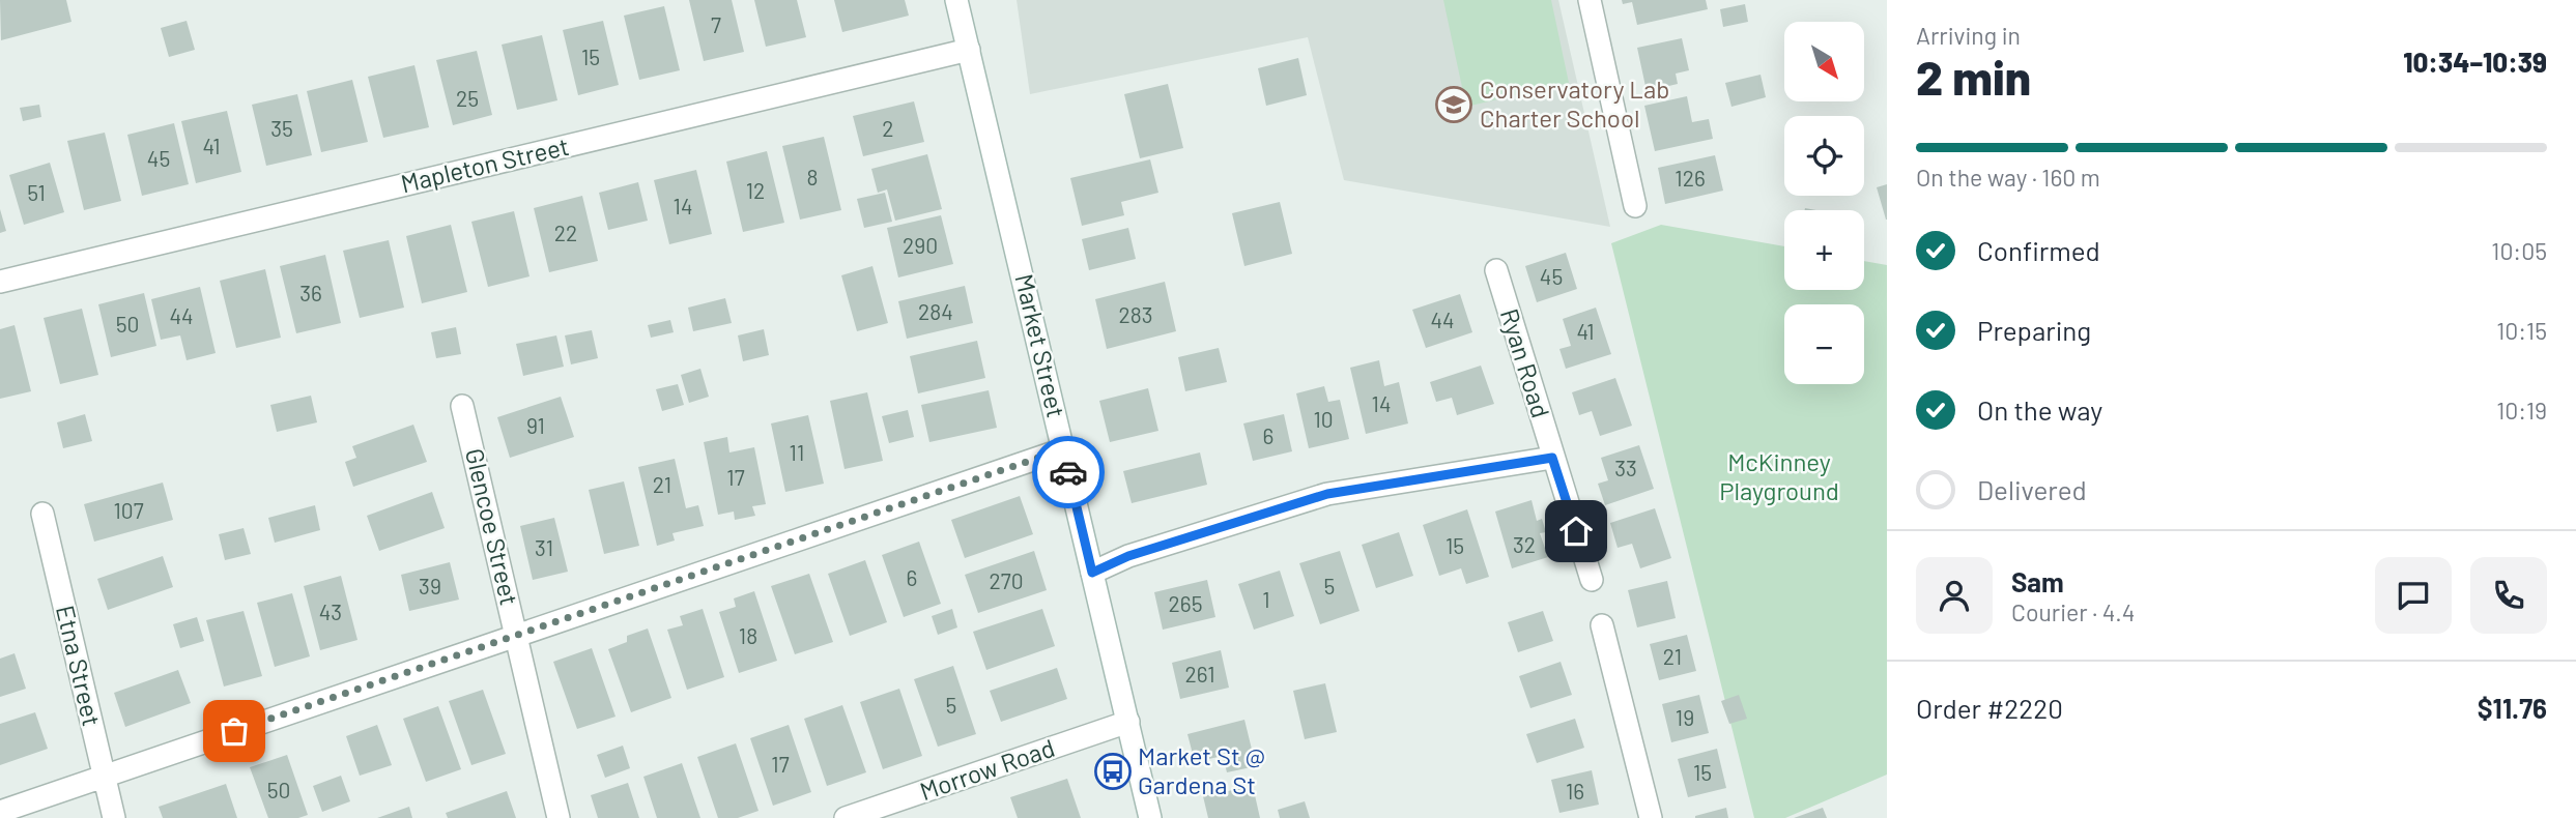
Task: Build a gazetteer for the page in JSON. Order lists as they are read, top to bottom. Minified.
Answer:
{"streets":{"street":["Mapleton Street","Market Street","Ryan Road","Glencoe Street","Etna Street","Morrow Road"]},"crossings":[["Mapleton Street","Market Street"],["Market Street","Morrow Road"]],"parks":["McKinney Playground"],"places":{"school or university":["Conservatory Lab Charter School"],"bus stop":["Market St @ Gardena St"]},"house_numbers":["7","15","25","35","2","41","45","8","126","12","51","14","22","290","45","36","284","283","44","44","50","41","14","10","91","6","11","33","17","21","107","32","15","31","6","270","39","5","1","265","43","18","21","261","5","19","17","15","50","16"],"north":"bottom right","page":{"heading":["2 min","Arriving in","10:34–10:39"],"panel":["Sam","Courier · 4.4","Order #2220","$11.76"],"map_buttons":["+","−"],"bar":"On the way · 160 m","list":[["Confirmed","10:05"],["Preparing","10:15"],["On the way","10:19"],"Delivered"]}}
